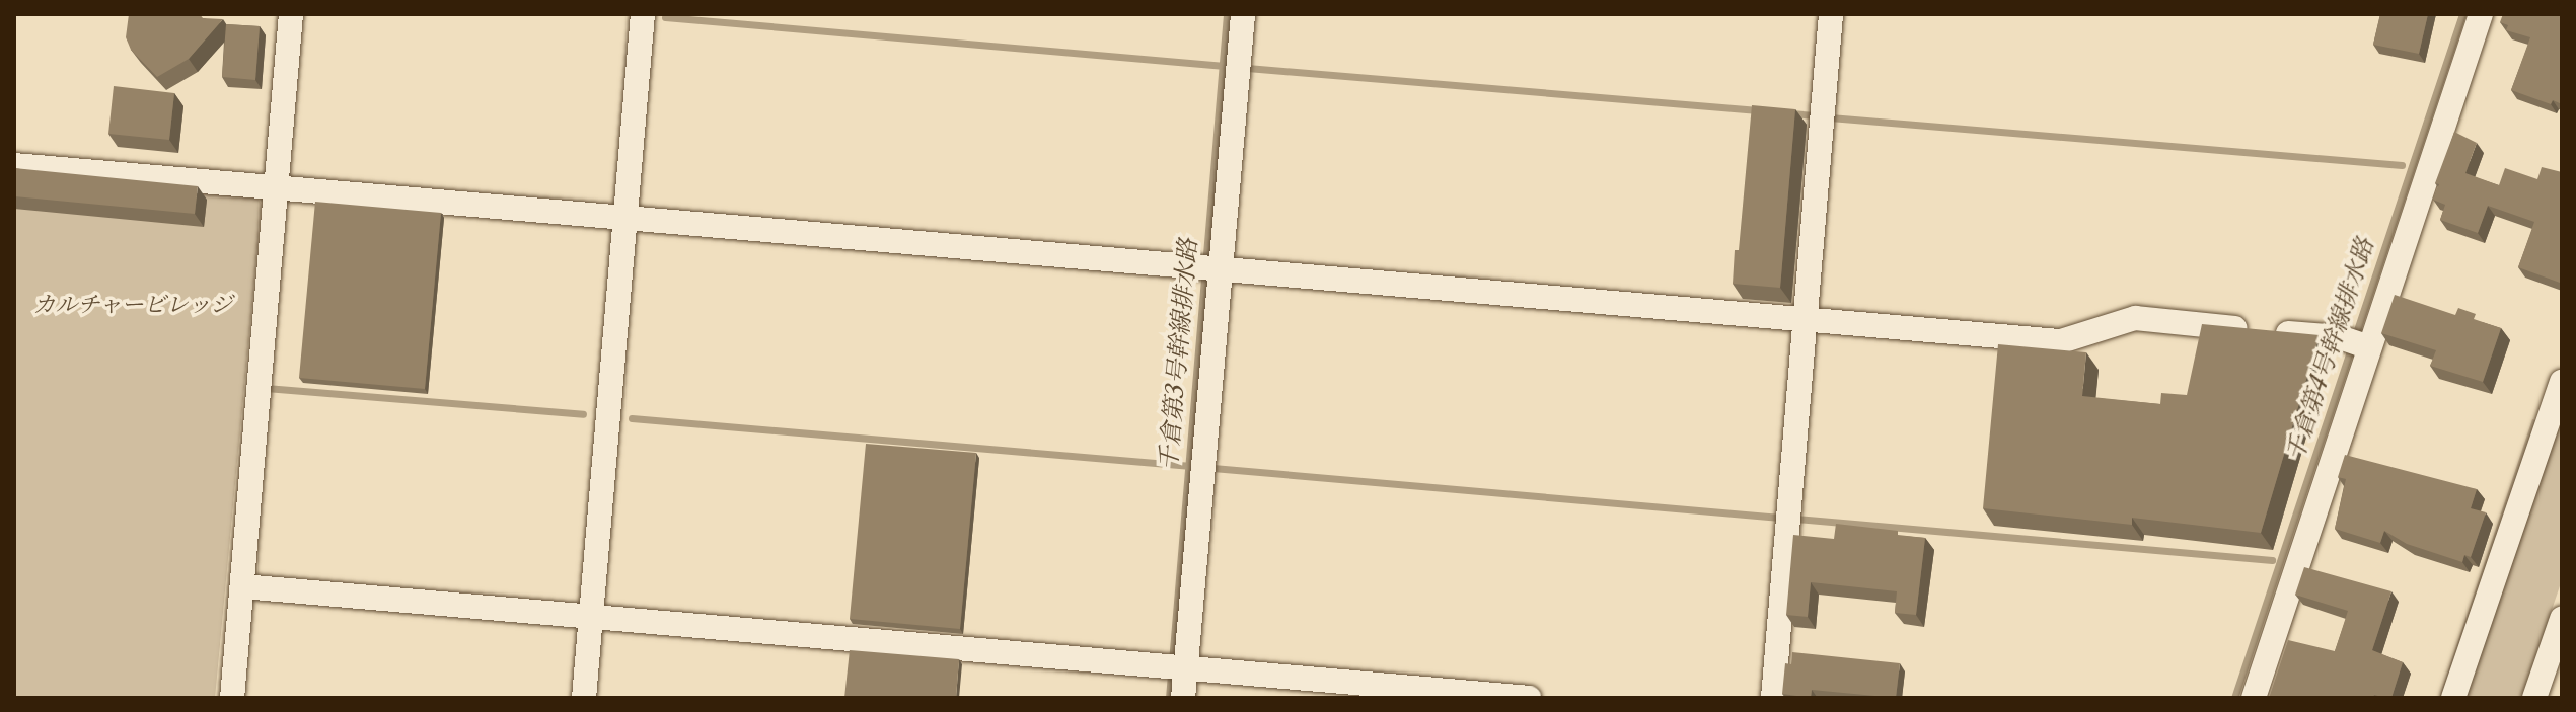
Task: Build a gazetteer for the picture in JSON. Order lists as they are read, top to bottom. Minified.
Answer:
{"water":["千倉第4号幹線排水路","千倉第3号幹線排水路"],"parks":["カルチャービレッジ"]}
